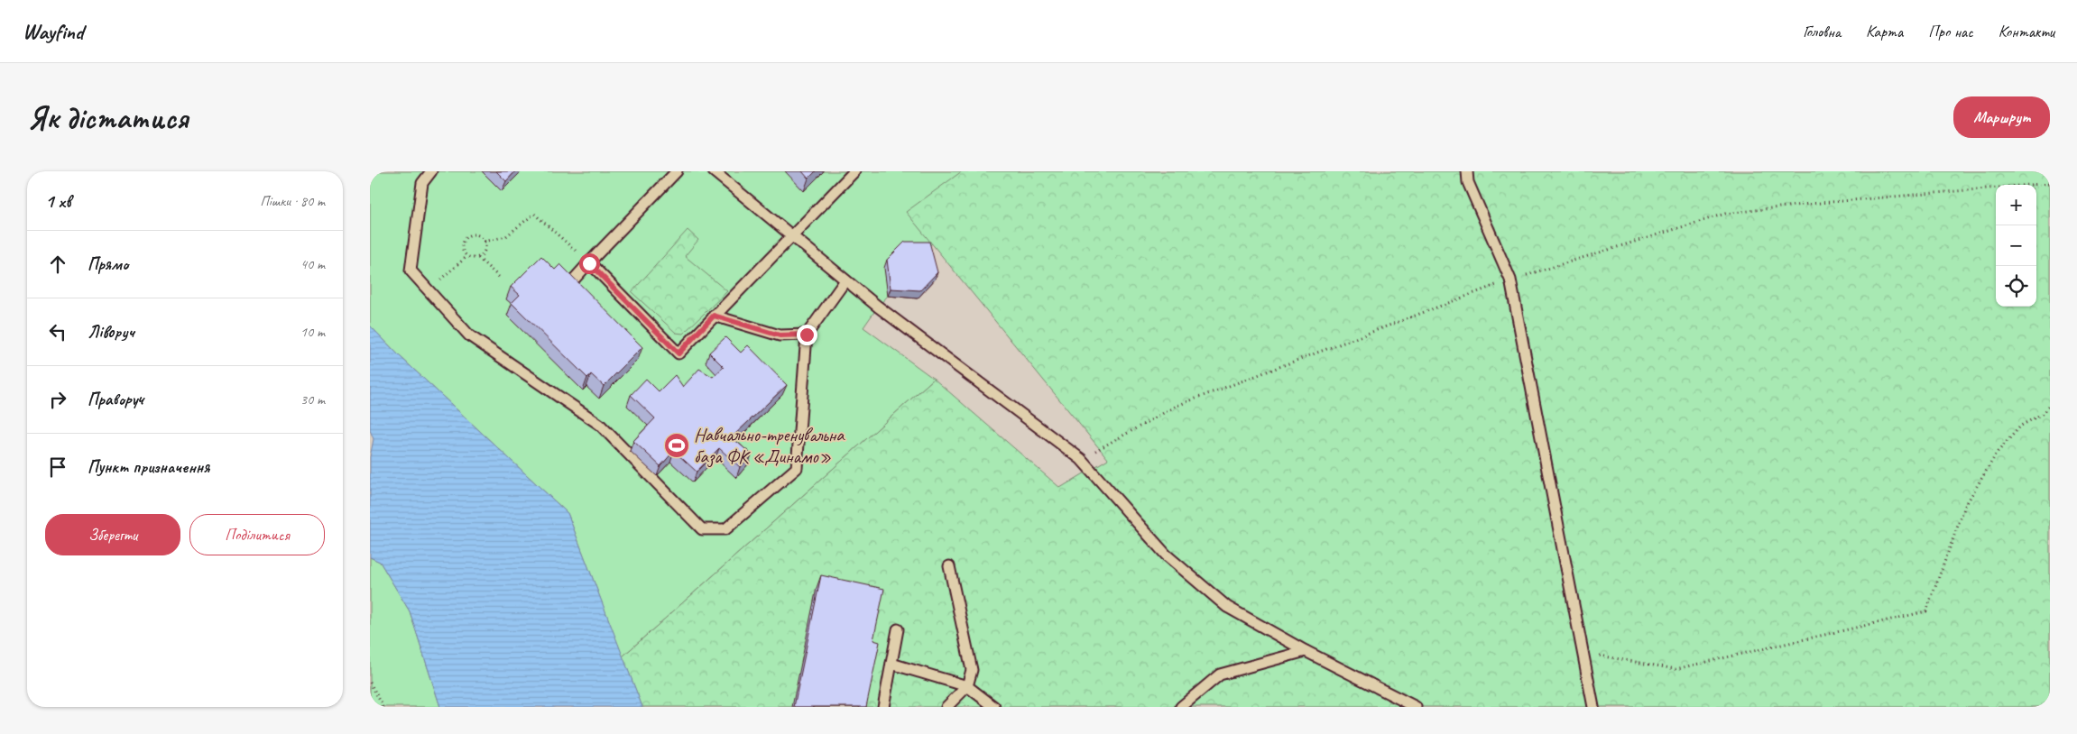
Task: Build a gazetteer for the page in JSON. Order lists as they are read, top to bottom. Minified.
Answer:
{"places":{"sports":["Навчально-тренувальна база ФК «Динамо»"]},"page":{"header":"Wayfind","nav":["Головна","Карта","Про нас","Контакти"],"buttons":["Маршрут",["Зберегти","Поділитися"]],"title":"Як дістатися","heading":["1 хв","Пішки · 80 m"],"map_buttons":["+","−"],"list":[["Прямо","40 m"],["Ліворуч","10 m"],["Праворуч","30 m"],"Пункт призначення"]}}
